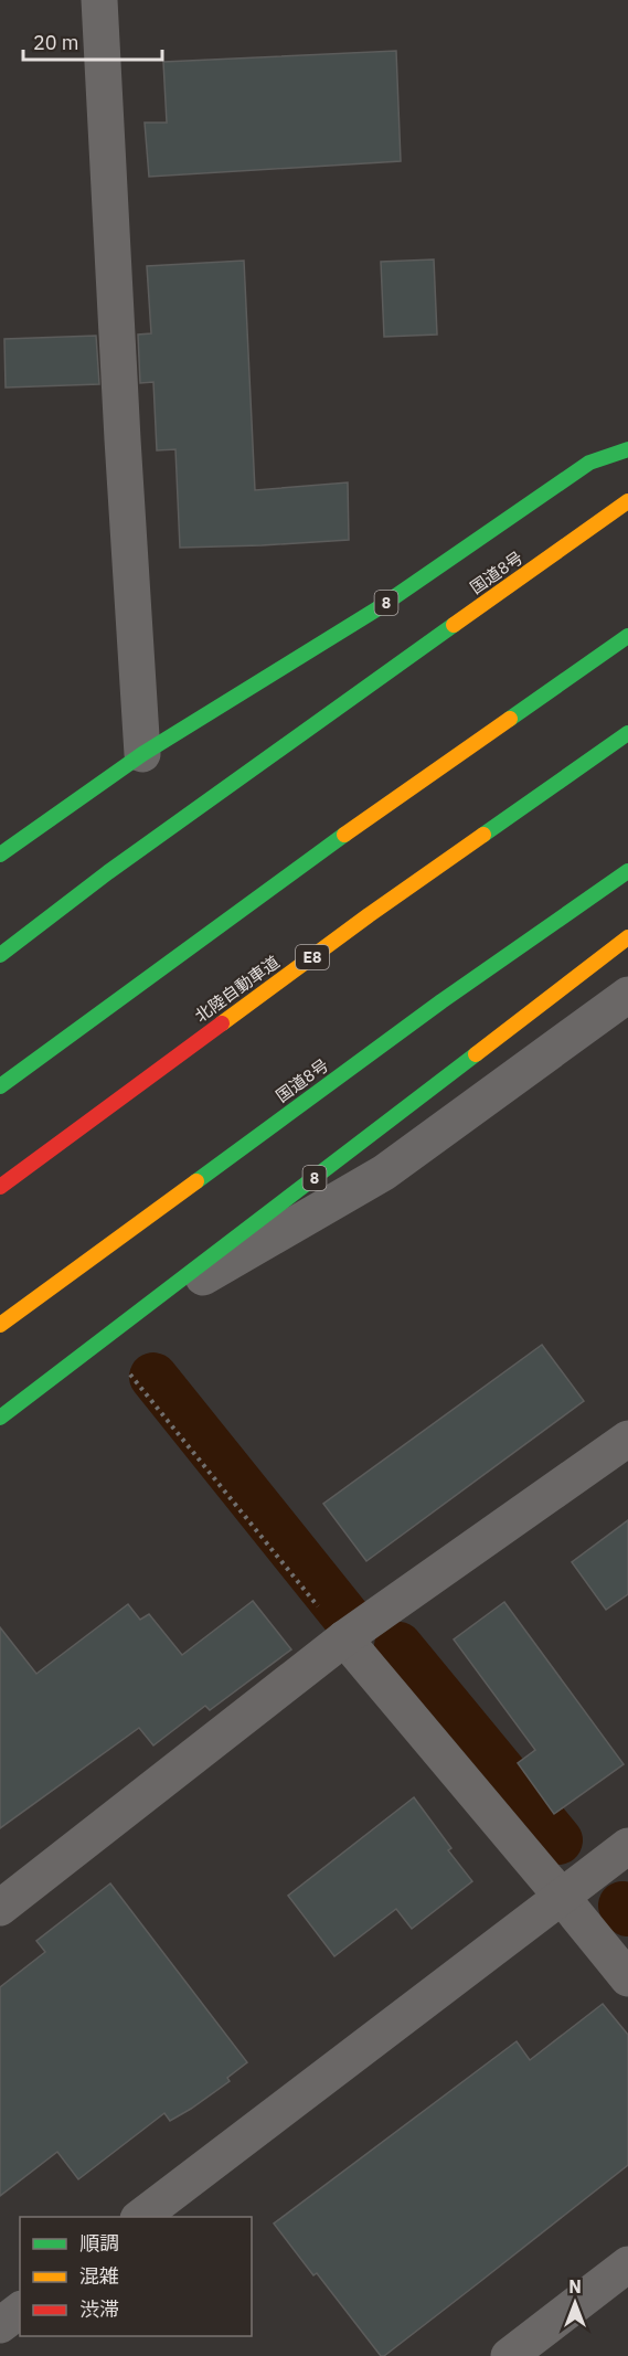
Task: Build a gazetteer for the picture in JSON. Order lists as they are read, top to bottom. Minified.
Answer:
{"streets":{"highway":["国道8号","8","E8","北陸自動車道"]},"legend":["順調","混雑","渋滞"],"scale_bar":"20 m","north":"top"}
